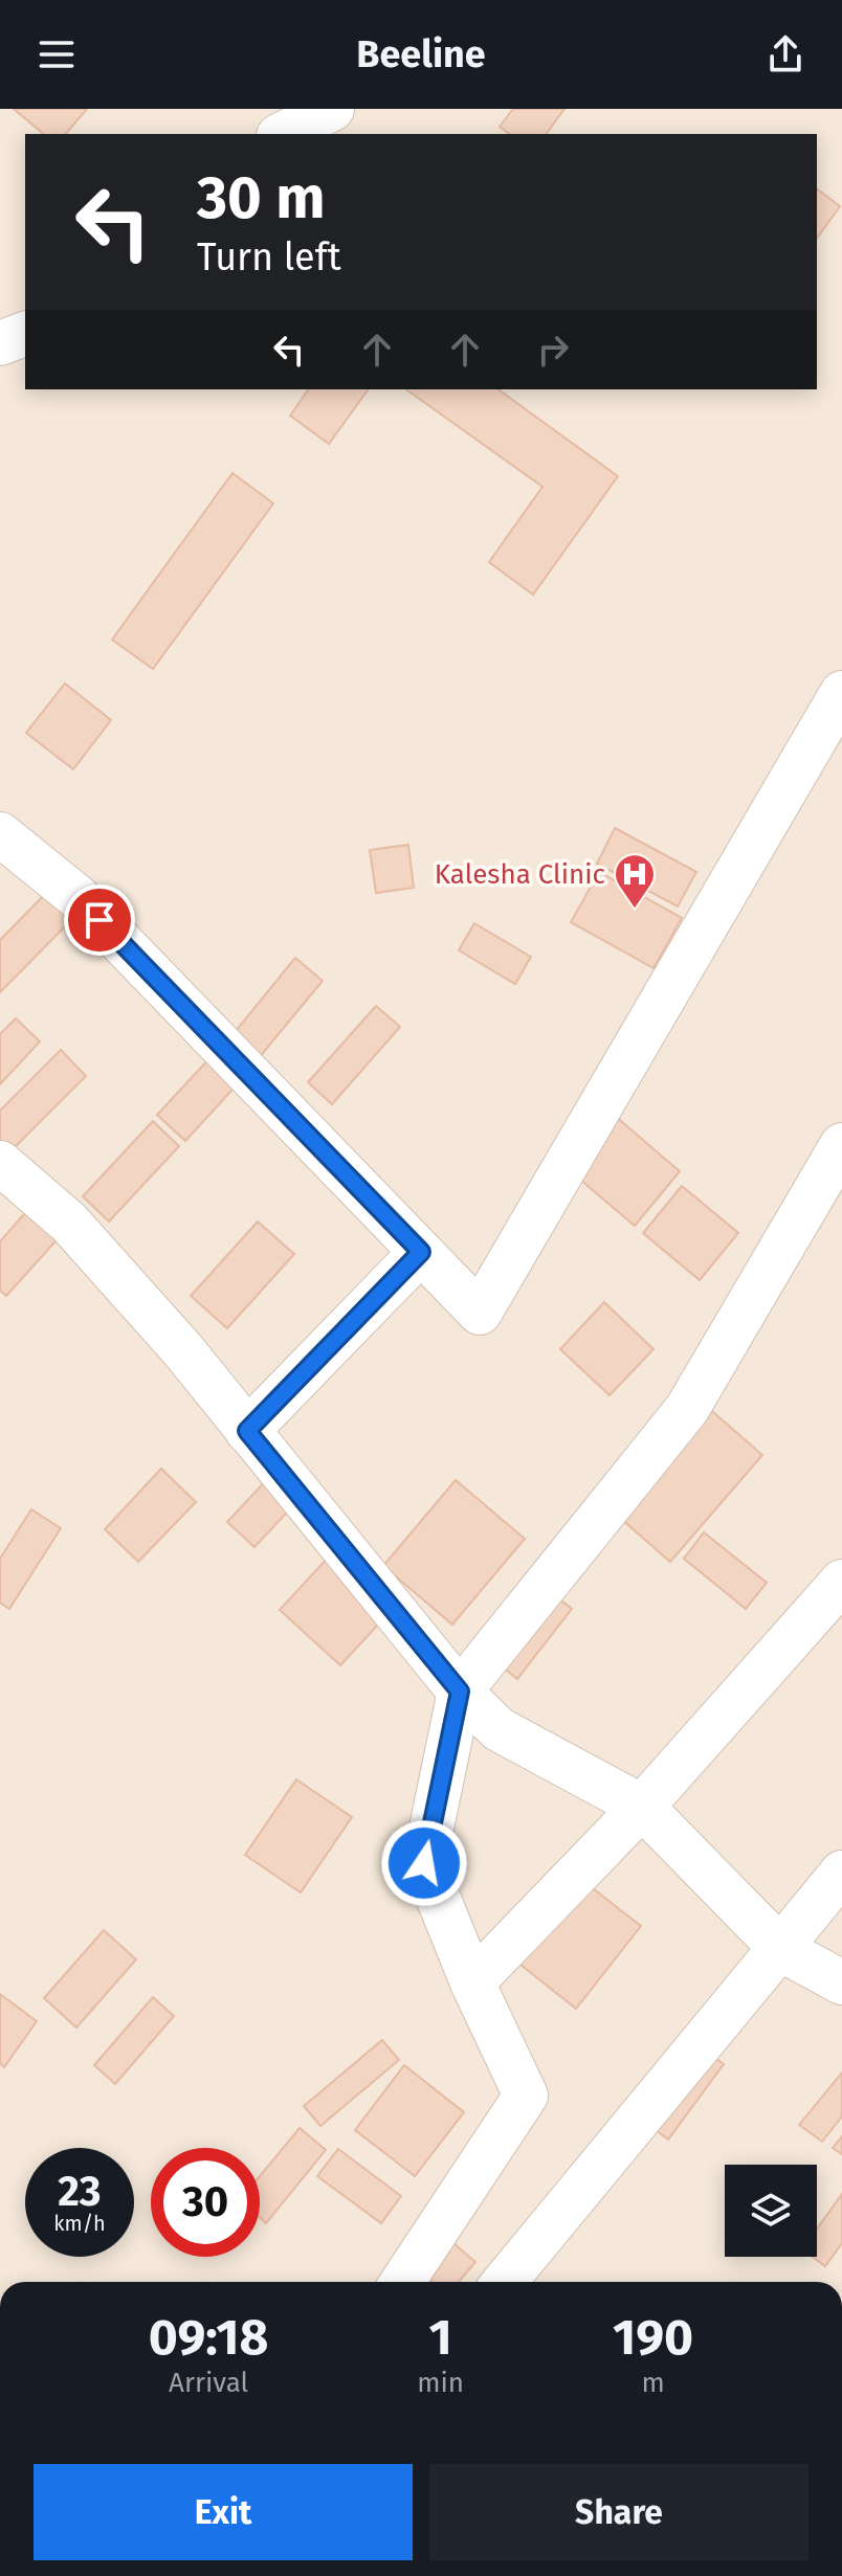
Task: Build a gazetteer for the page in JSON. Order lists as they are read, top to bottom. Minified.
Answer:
{"places":{"hospital":["Kalesha Clinic"]},"page":{"header":"Beeline","turn":["30 m","Turn left"],"speed":"23 km/h","limit":"30","eta":["09:18","Arrival","1","min","190","m"],"buttons":["Exit","Share"]}}
